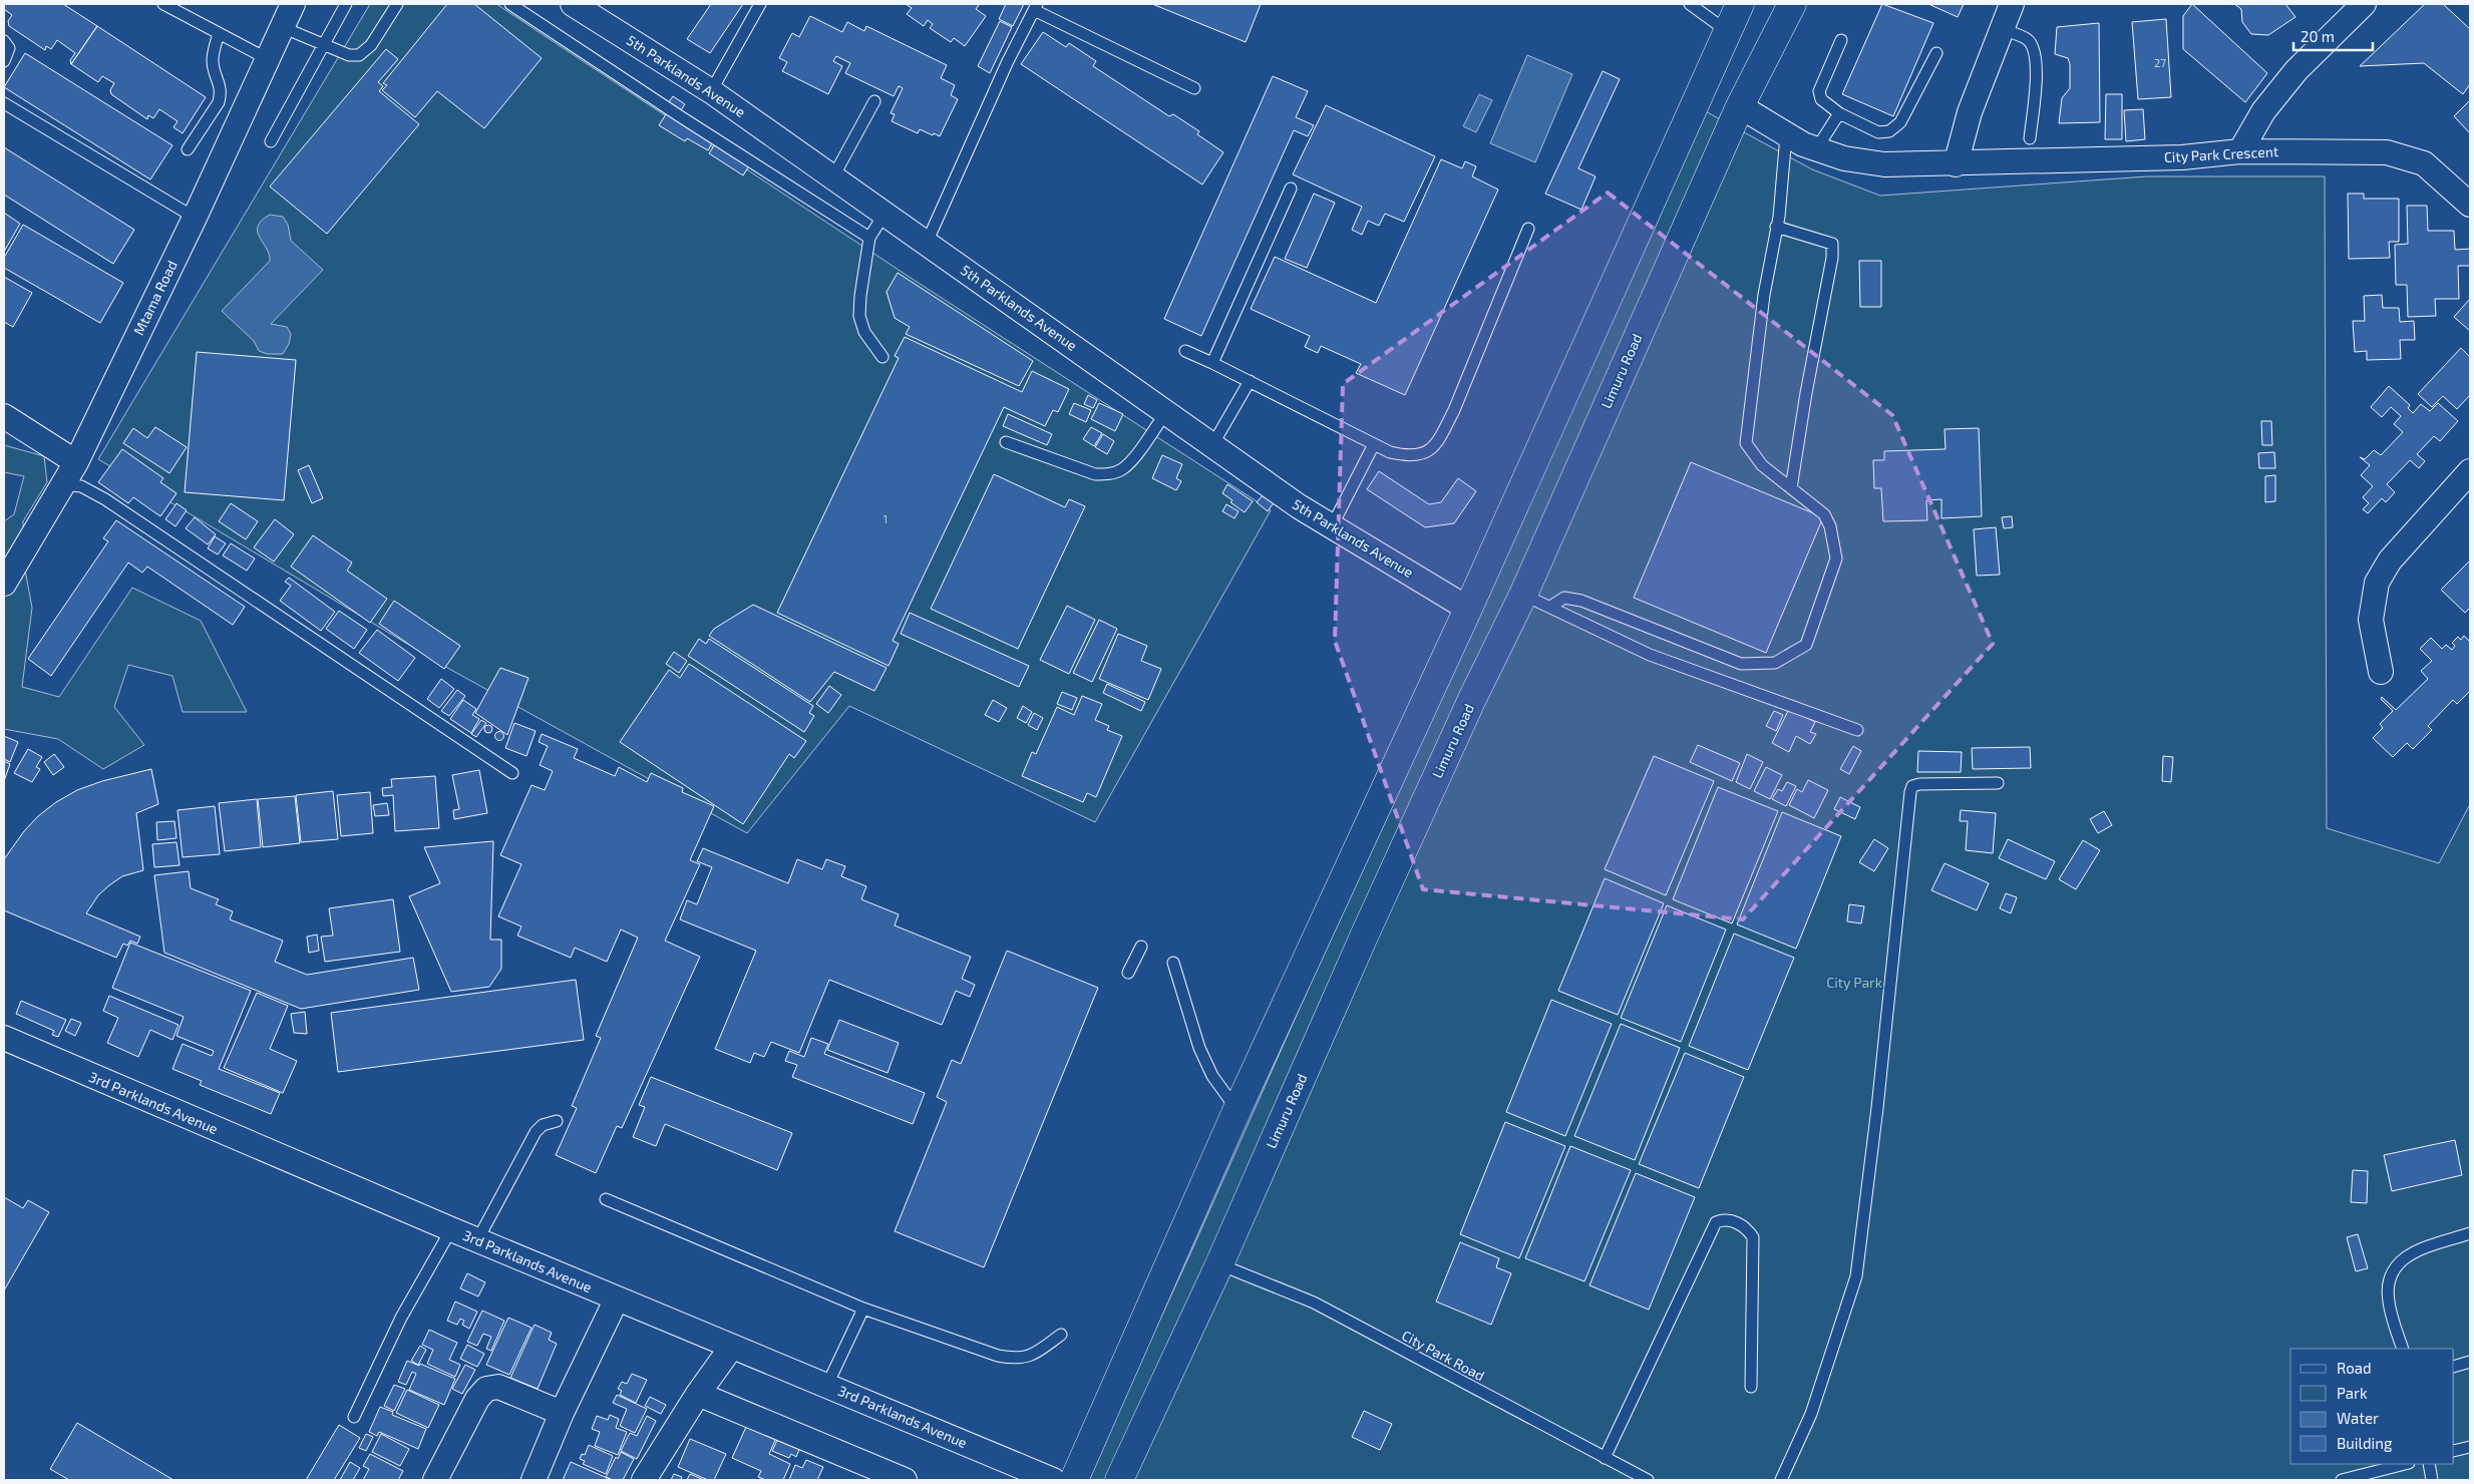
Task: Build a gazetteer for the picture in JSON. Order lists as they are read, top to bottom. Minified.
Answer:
{"streets":{"main road":["Limuru Road"],"street":["5th Parklands Avenue","City Park Crescent","Mtama Road","3rd Parklands Avenue"],"lane":["City Park Road"]},"crossings":[["City Park Crescent","Limuru Road"],["Limuru Road","City Park Road"]],"parks":["City Park"],"house_numbers":["27","1"],"legend":["Road","Park","Water","Building"],"scale_bar":"20 m"}
